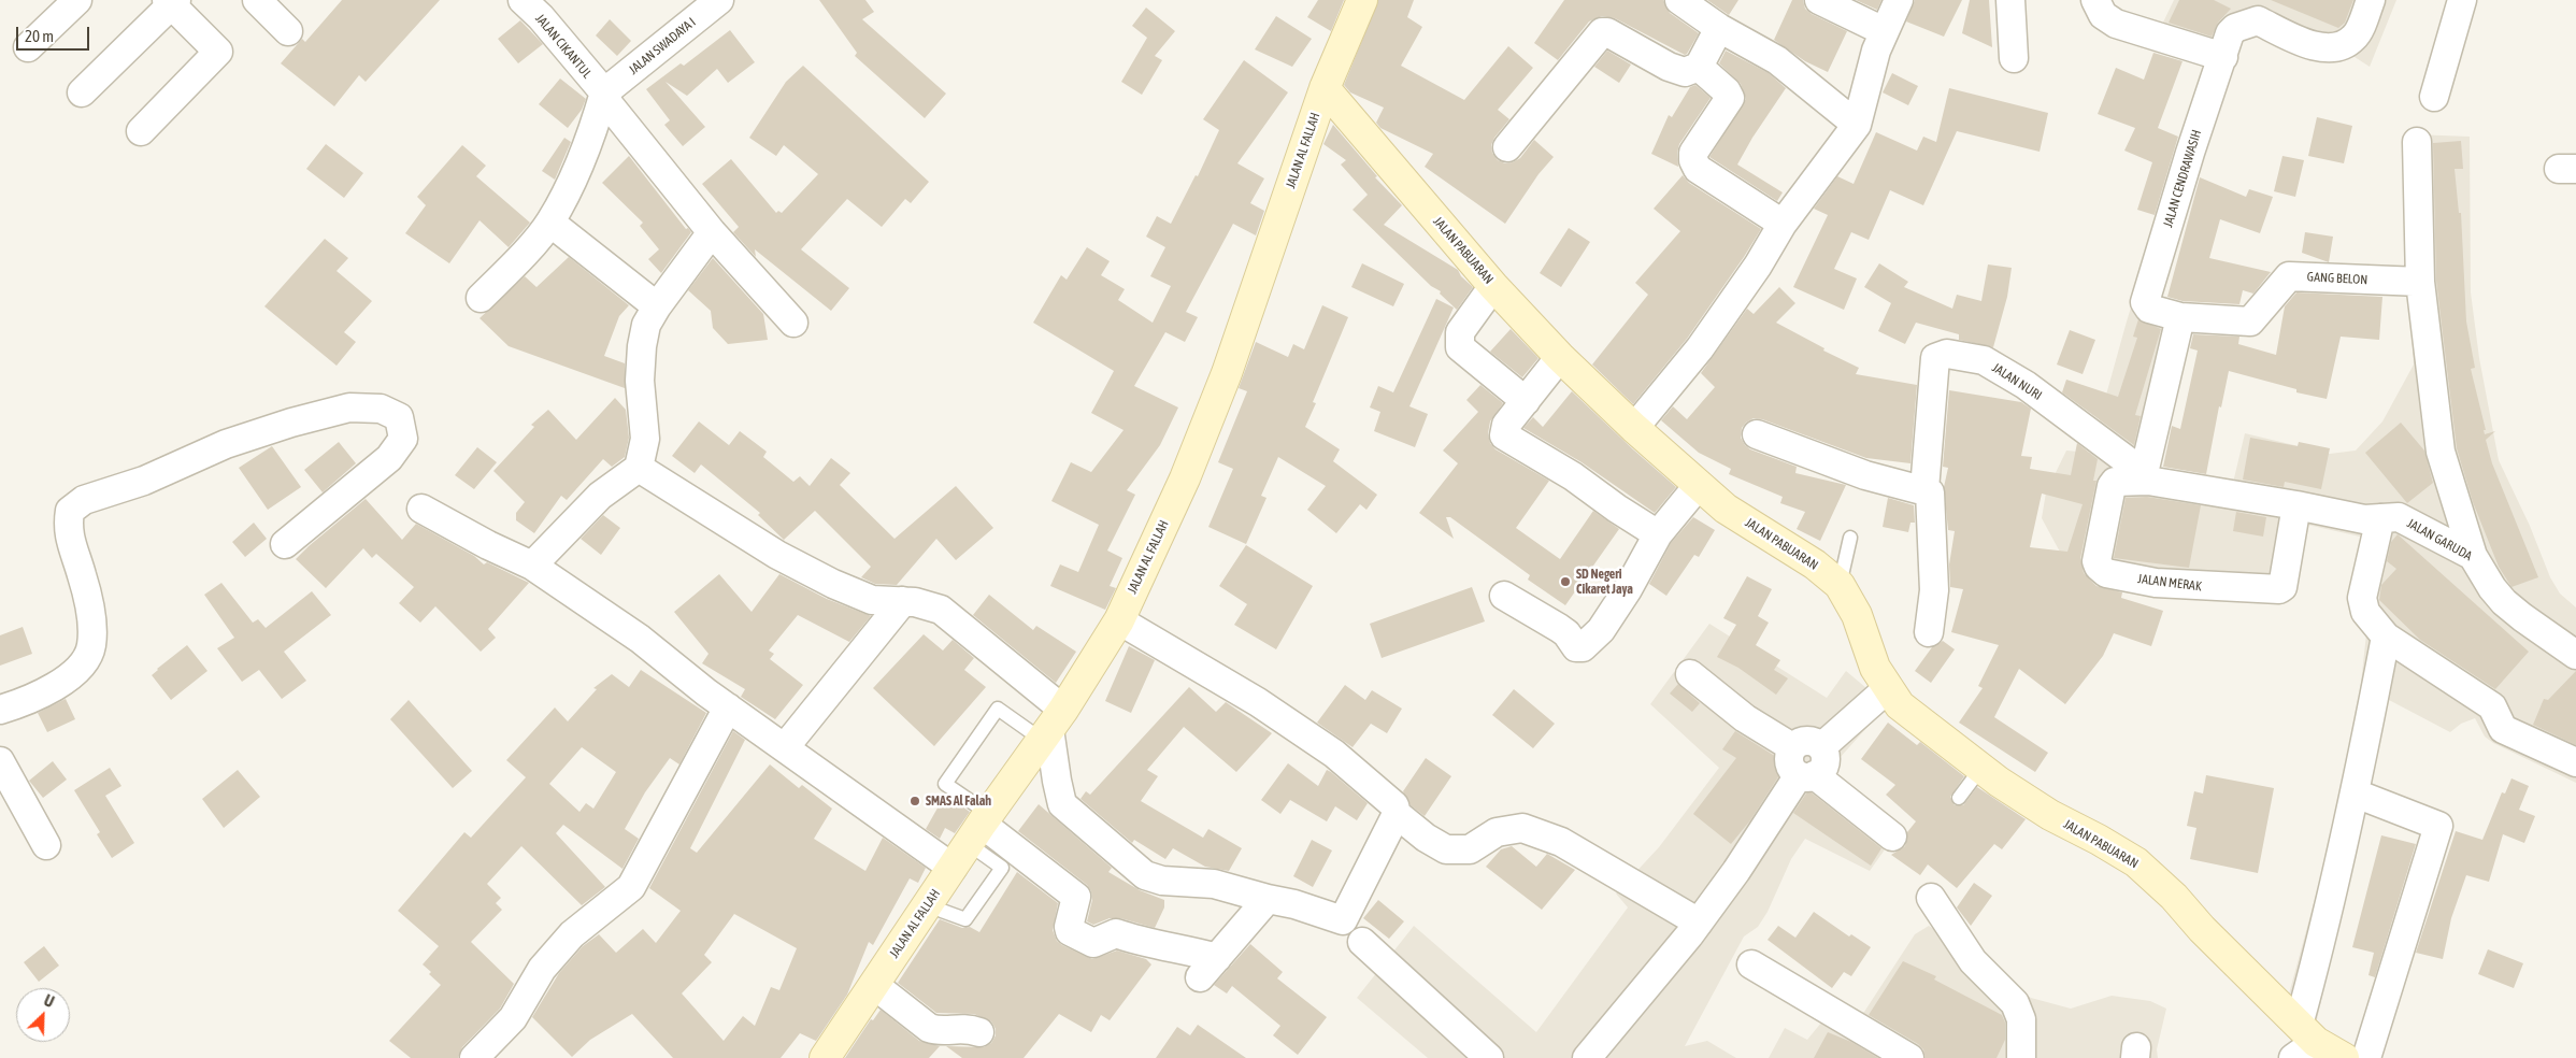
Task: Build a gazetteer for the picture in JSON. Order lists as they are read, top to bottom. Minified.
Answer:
{"streets":{"street":["JALAN CIKANTUL","JALAN SWADAYA I","JALAN AL FALLAH","JALAN CENDRAWASIH","JALAN PABUARAN","GANG BELON","JALAN NURI","JALAN GARUDA","JALAN MERAK"]},"crossings":[["JALAN CIKANTUL","JALAN SWADAYA I"],["JALAN AL FALLAH","JALAN PABUARAN"],["JALAN CENDRAWASIH","GANG BELON"],["JALAN NURI","JALAN GARUDA"],["JALAN NURI","JALAN MERAK"],["JALAN GARUDA","JALAN MERAK"]],"places":["SD Negeri Cikaret Jaya","SMAS Al Falah"],"scale_bar":"20 m","north":"top right"}
